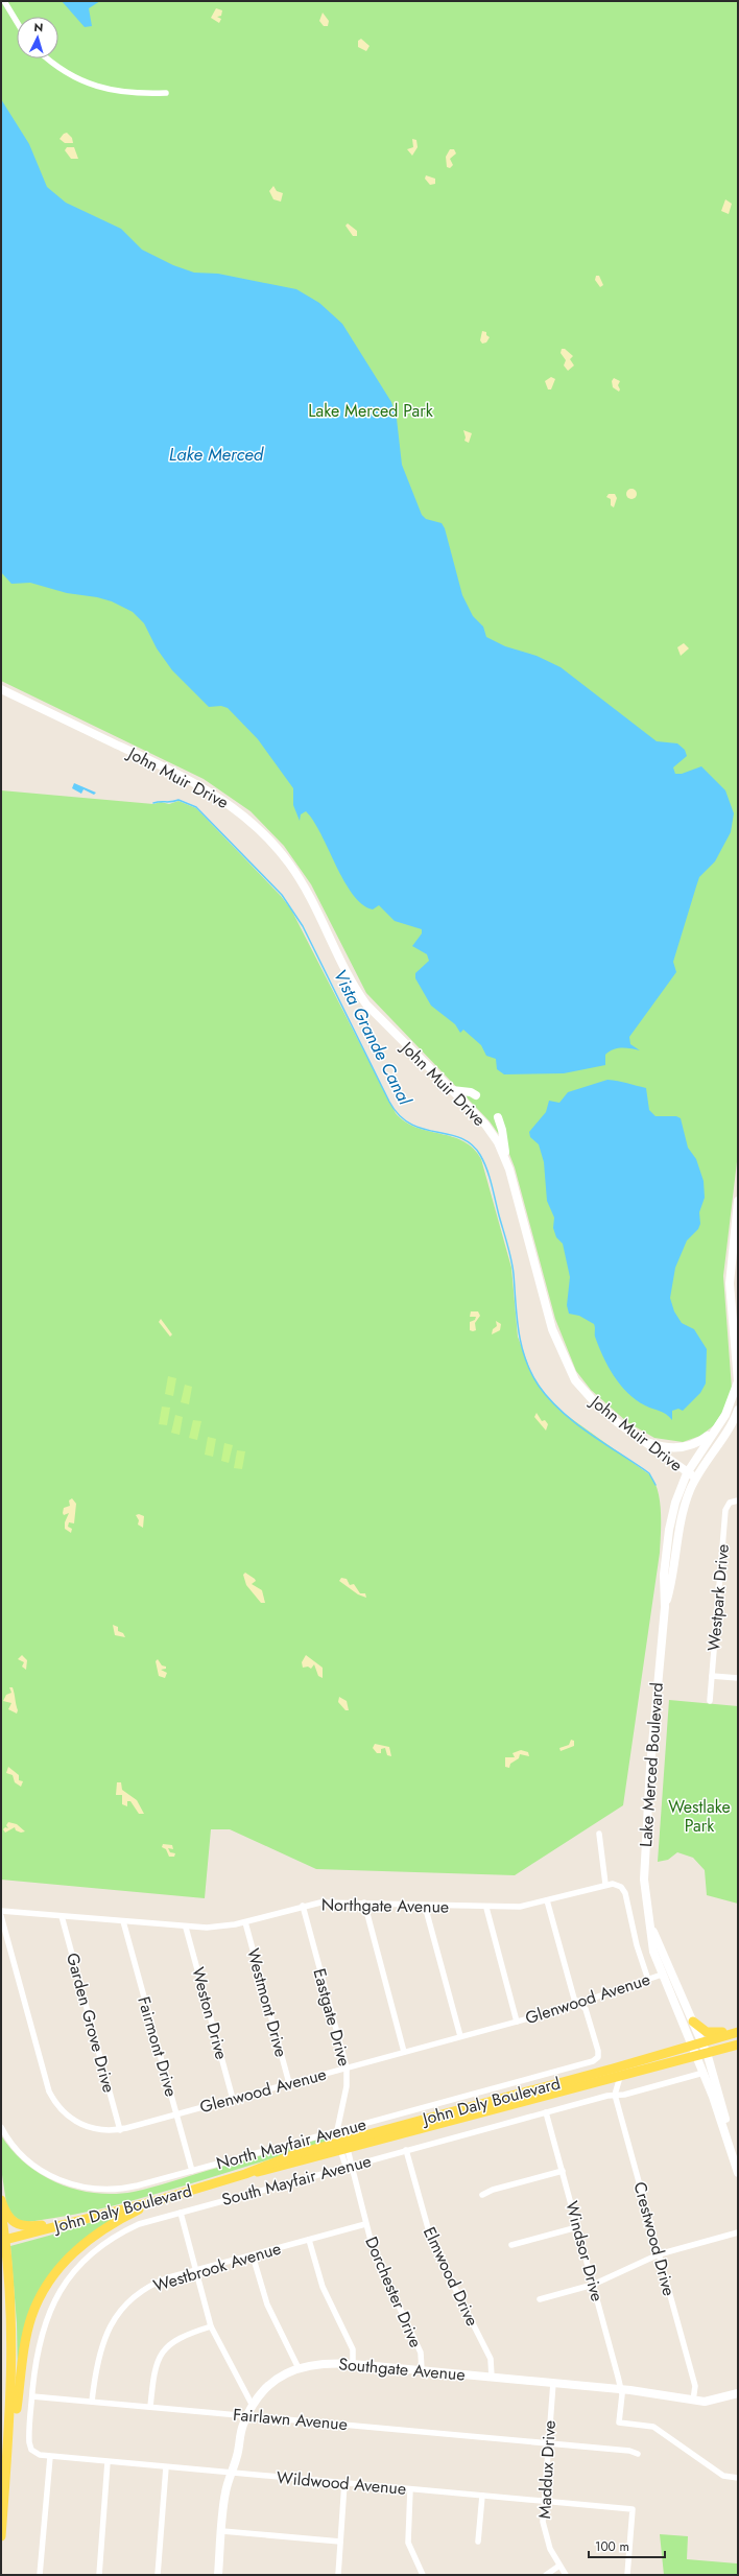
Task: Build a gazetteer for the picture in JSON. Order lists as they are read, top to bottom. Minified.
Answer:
{"streets":{"main road":["John Daly Boulevard"],"street":["John Muir Drive","Westpark Drive","Lake Merced Boulevard","Northgate Avenue","Glenwood Avenue","Westmont Drive","Weston Drive","Eastgate Drive","Garden Grove Drive","Fairmont Drive","North Mayfair Avenue","South Mayfair Avenue","Crestwood Drive","Windsor Drive","Westbrook Avenue","Elmwood Drive","Dorchester Drive","Southgate Avenue","Fairlawn Avenue","Maddux Drive","Wildwood Avenue"]},"crossings":[["John Muir Drive","Lake Merced Boulevard"],["Lake Merced Boulevard","Glenwood Avenue"],["Lake Merced Boulevard","John Daly Boulevard"],["Lake Merced Boulevard","South Mayfair Avenue"],["Northgate Avenue","Westmont Drive"],["Northgate Avenue","Weston Drive"],["Northgate Avenue","Eastgate Drive"],["Northgate Avenue","Garden Grove Drive"],["Northgate Avenue","Fairmont Drive"],["Glenwood Avenue","Westmont Drive"],["Glenwood Avenue","Weston Drive"],["Glenwood Avenue","Eastgate Drive"],["Glenwood Avenue","Garden Grove Drive"],["Glenwood Avenue","Fairmont Drive"],["Glenwood Avenue","North Mayfair Avenue"],["Eastgate Drive","North Mayfair Avenue"],["Fairmont Drive","North Mayfair Avenue"],["John Daly Boulevard","Dorchester Drive"],["South Mayfair Avenue","Crestwood Drive"],["South Mayfair Avenue","Windsor Drive"],["South Mayfair Avenue","Elmwood Drive"],["South Mayfair Avenue","Dorchester Drive"],["South Mayfair Avenue","Fairlawn Avenue"],["South Mayfair Avenue","Wildwood Avenue"],["Crestwood Drive","Southgate Avenue"],["Windsor Drive","Southgate Avenue"],["Westbrook Avenue","Dorchester Drive"],["Westbrook Avenue","Fairlawn Avenue"],["Elmwood Drive","Southgate Avenue"],["Dorchester Drive","Southgate Avenue"],["Southgate Avenue","Fairlawn Avenue"],["Southgate Avenue","Maddux Drive"],["Southgate Avenue","Wildwood Avenue"],["Fairlawn Avenue","Maddux Drive"],["Maddux Drive","Wildwood Avenue"]],"water":["Lake Merced","Vista Grande Canal"],"parks":["Lake Merced Park","Westlake Park"],"scale_bar":"100 m","north":"top"}
